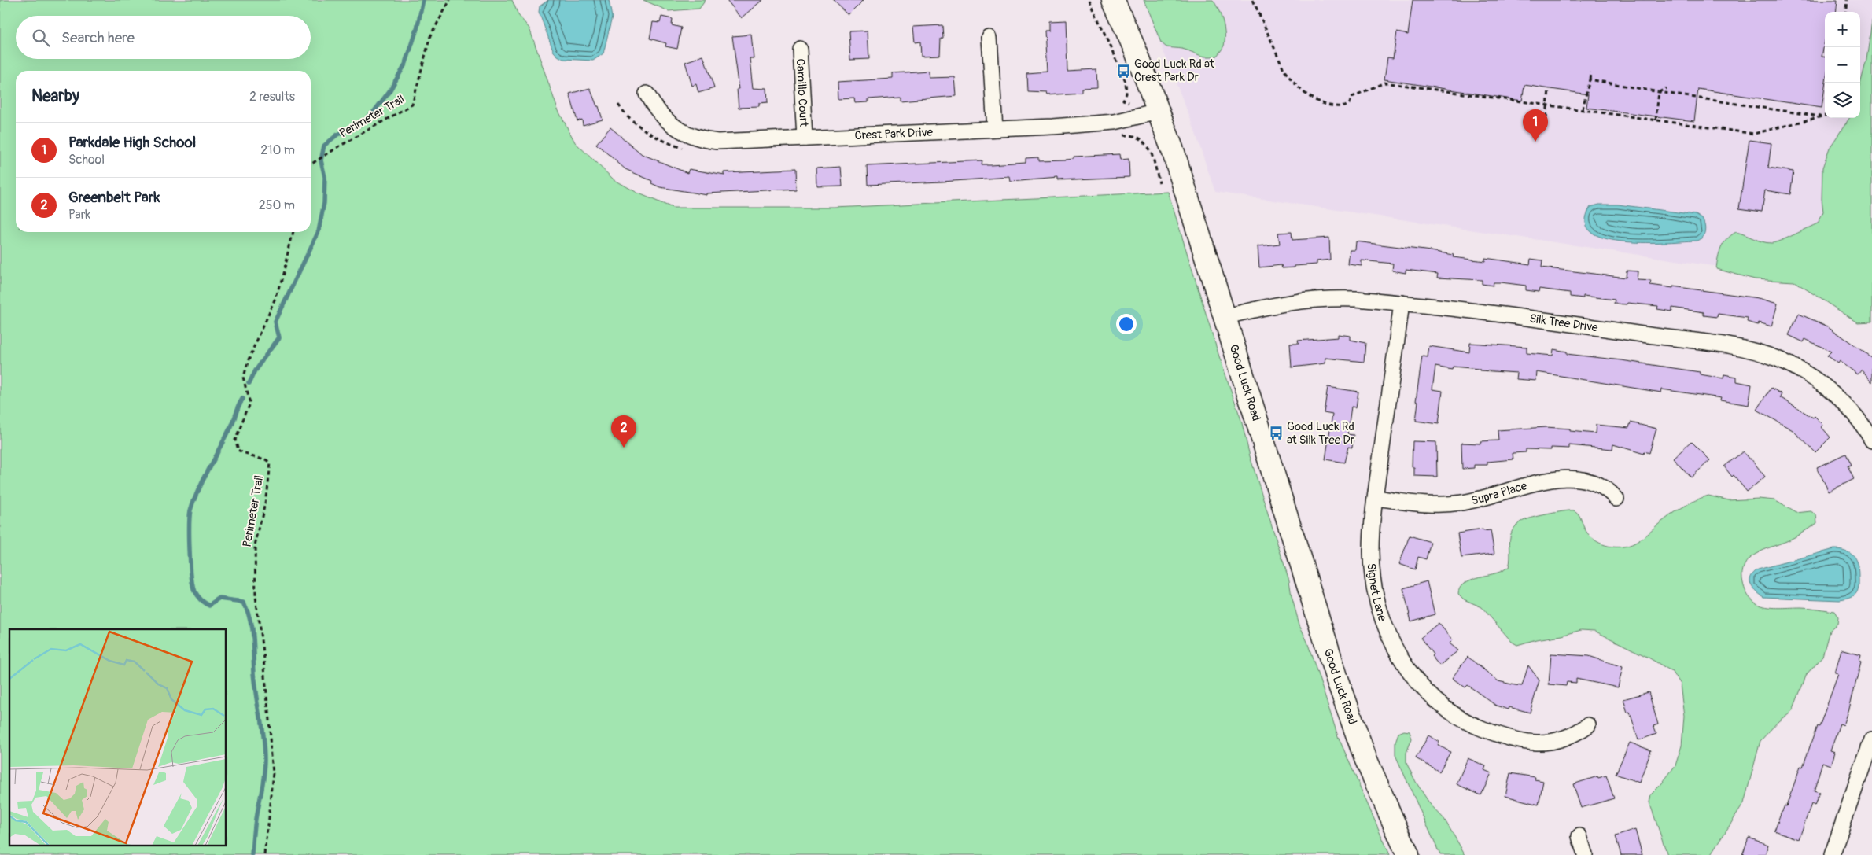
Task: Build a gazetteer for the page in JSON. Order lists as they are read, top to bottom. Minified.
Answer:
{"streets":{"main road":["Good Luck Road"],"street":["Camillo Court","Crest Park Drive","Silk Tree Drive","Supra Place","Signet Lane"],"path":["Perimeter Trail"]},"crossings":[["Camillo Court","Crest Park Drive"],["Crest Park Drive","Good Luck Road"],["Silk Tree Drive","Good Luck Road"],["Silk Tree Drive","Signet Lane"],["Supra Place","Signet Lane"]],"places":{"bus stop":["Good Luck Rd at Crest Park Dr","Good Luck Rd at Silk Tree Dr"]},"page":{"map_buttons":["+","−"],"search":"Search here","heading":["Nearby","2 results"],"pins":["1","2"],"list":[{"mark":"1","name":"Parkdale High School","note":"School","value":"210 m"},{"mark":"2","name":"Greenbelt Park","note":"Park","value":"250 m"}]}}
